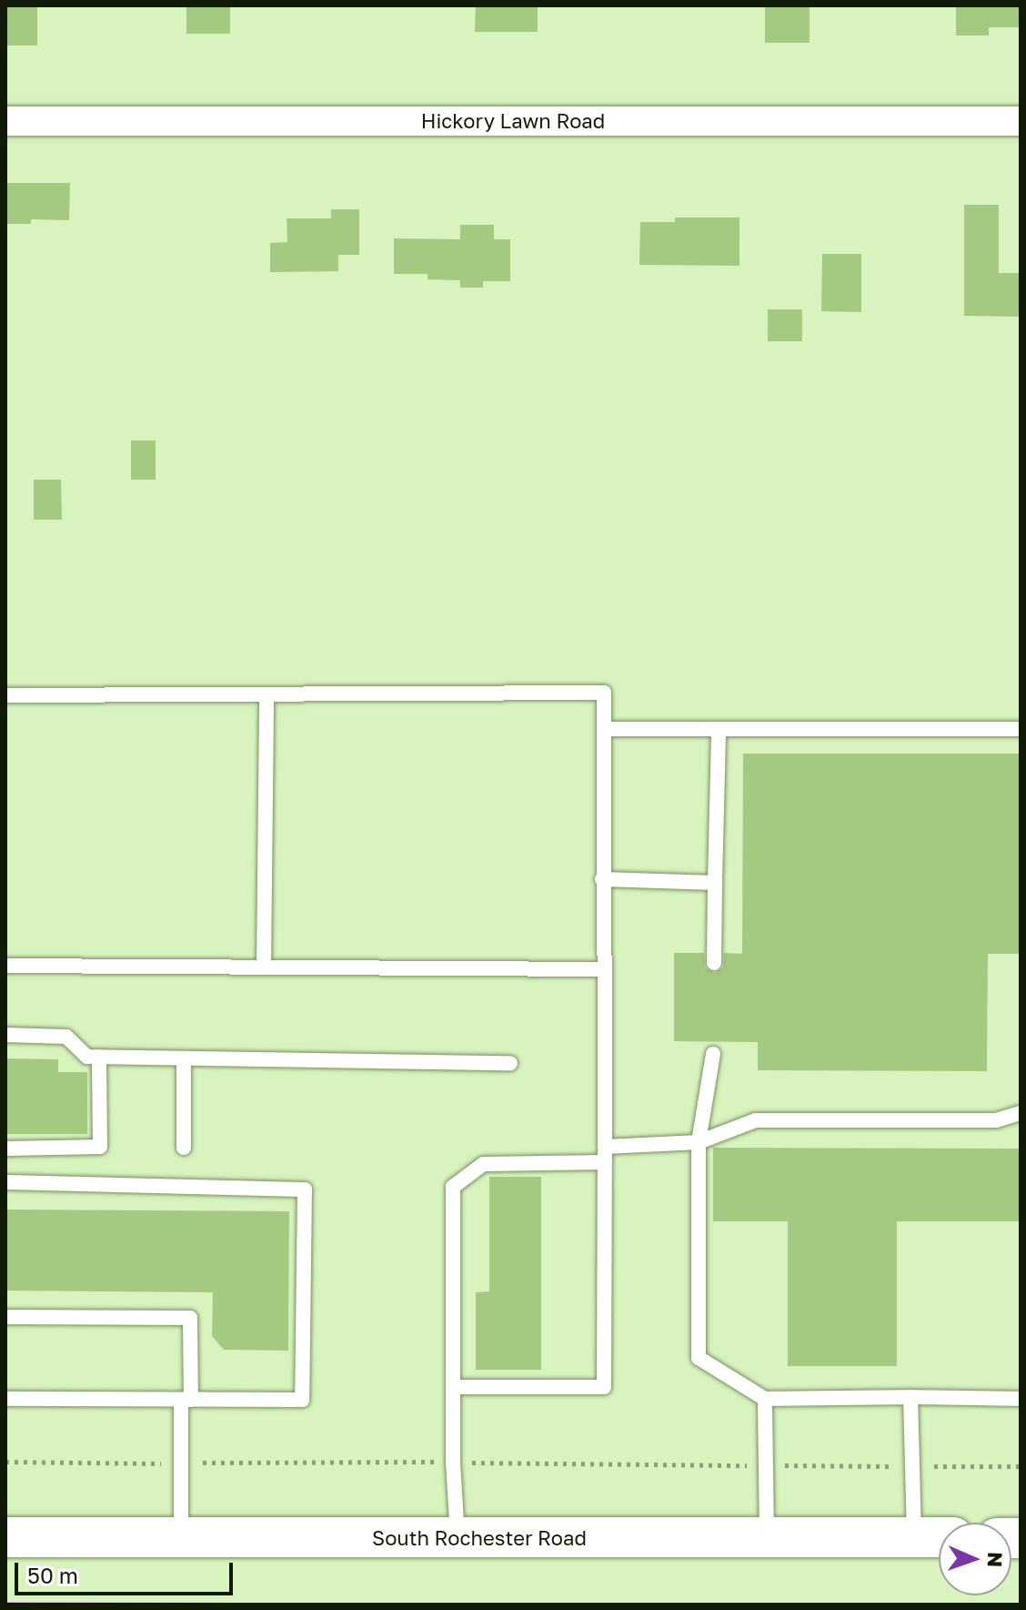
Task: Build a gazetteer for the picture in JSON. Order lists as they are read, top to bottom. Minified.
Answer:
{"streets":{"main road":["South Rochester Road"],"street":["Hickory Lawn Road"]},"scale_bar":"50 m","north":"right"}
